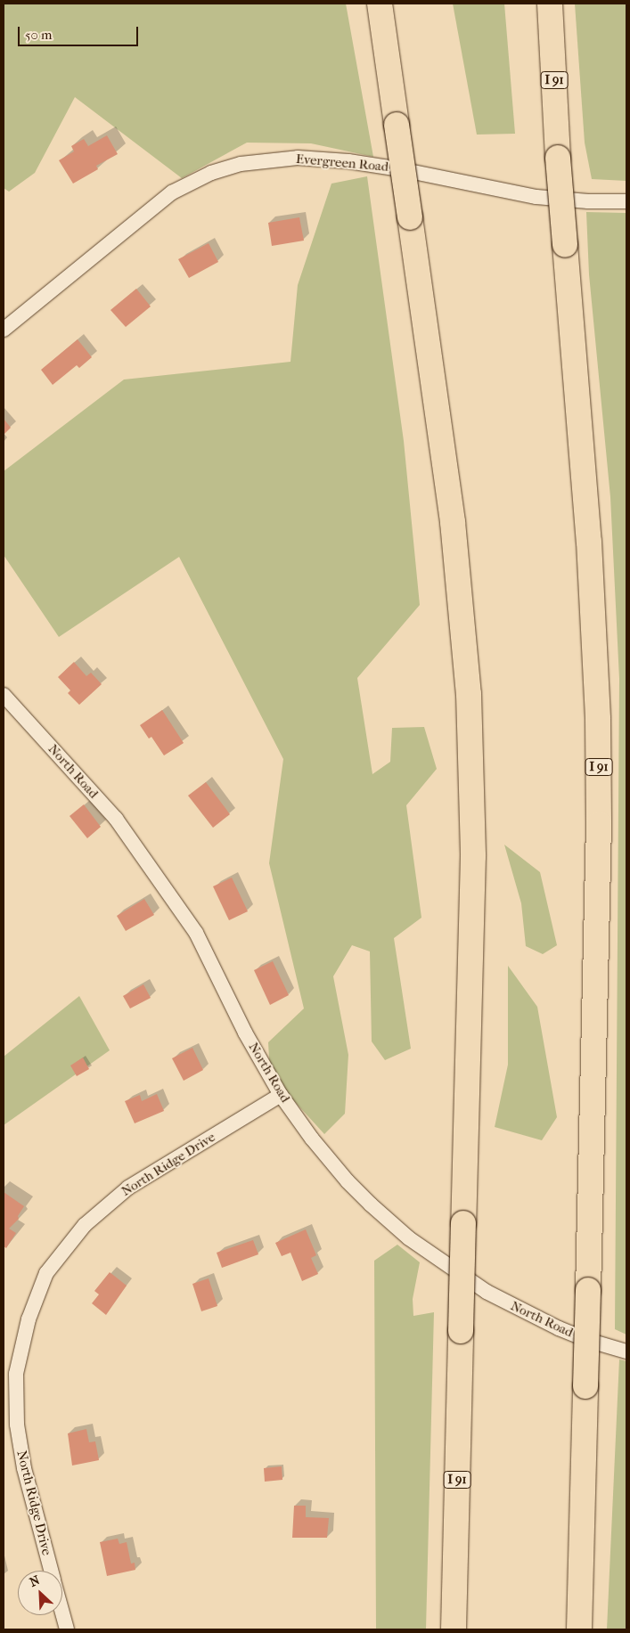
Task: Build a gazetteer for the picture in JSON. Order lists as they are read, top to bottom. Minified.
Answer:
{"streets":{"highway":["I 91"],"street":["Evergreen Road","North Road","North Ridge Drive"]},"crossings":[["North Road","North Ridge Drive"]],"scale_bar":"50 m","north":"top left"}
